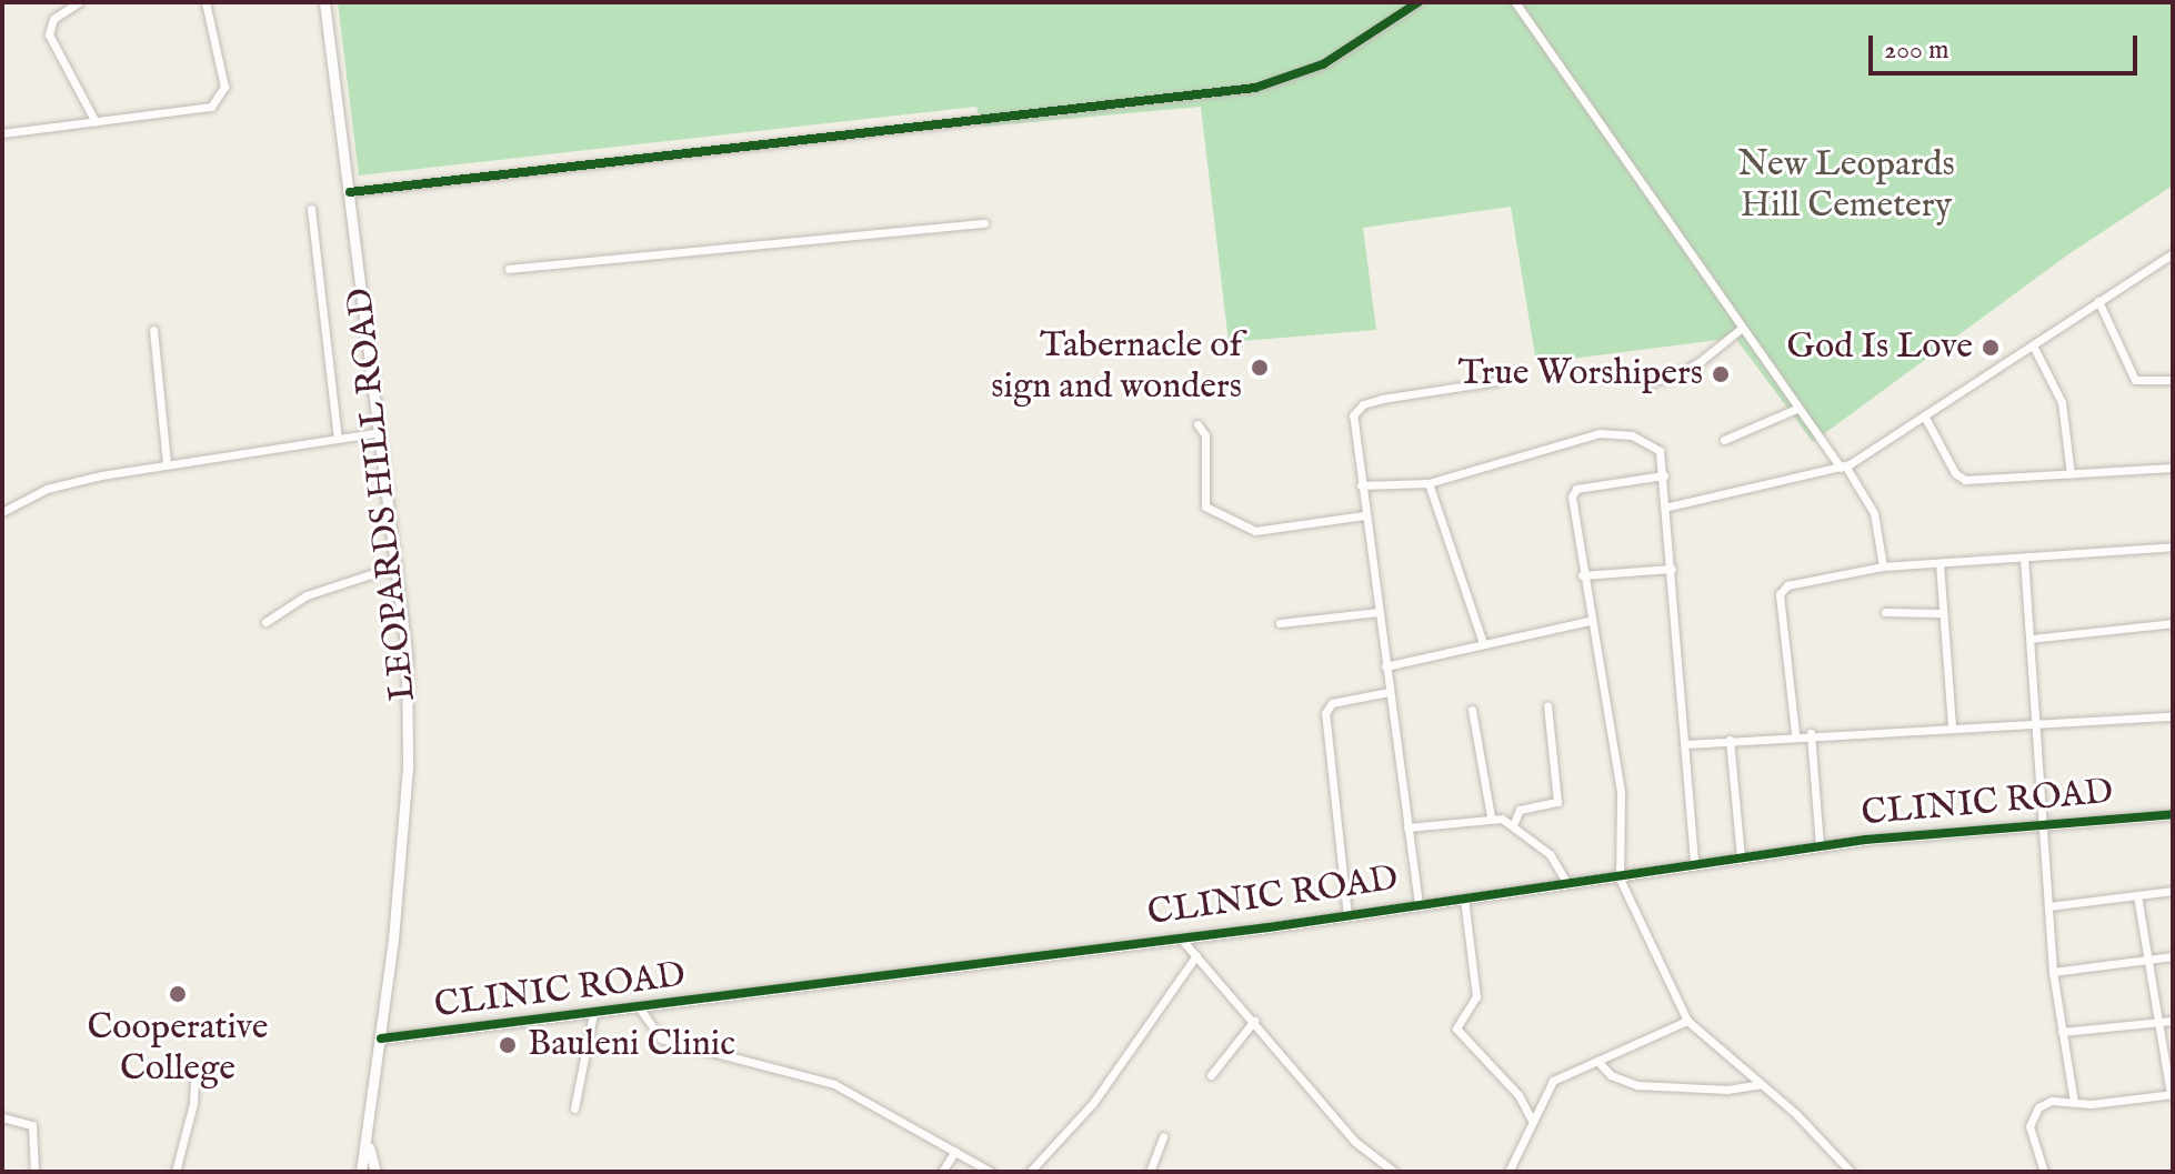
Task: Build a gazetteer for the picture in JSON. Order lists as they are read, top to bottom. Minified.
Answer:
{"streets":{"street":["LEOPARDS HILL ROAD","CLINIC ROAD"]},"crossings":[["LEOPARDS HILL ROAD","CLINIC ROAD"]],"parks":["New Leopards Hill Cemetery"],"places":["God Is Love","Tabernacle of sign and wonders","True Worshipers","Cooperative College","Bauleni Clinic"],"scale_bar":"200 m"}
